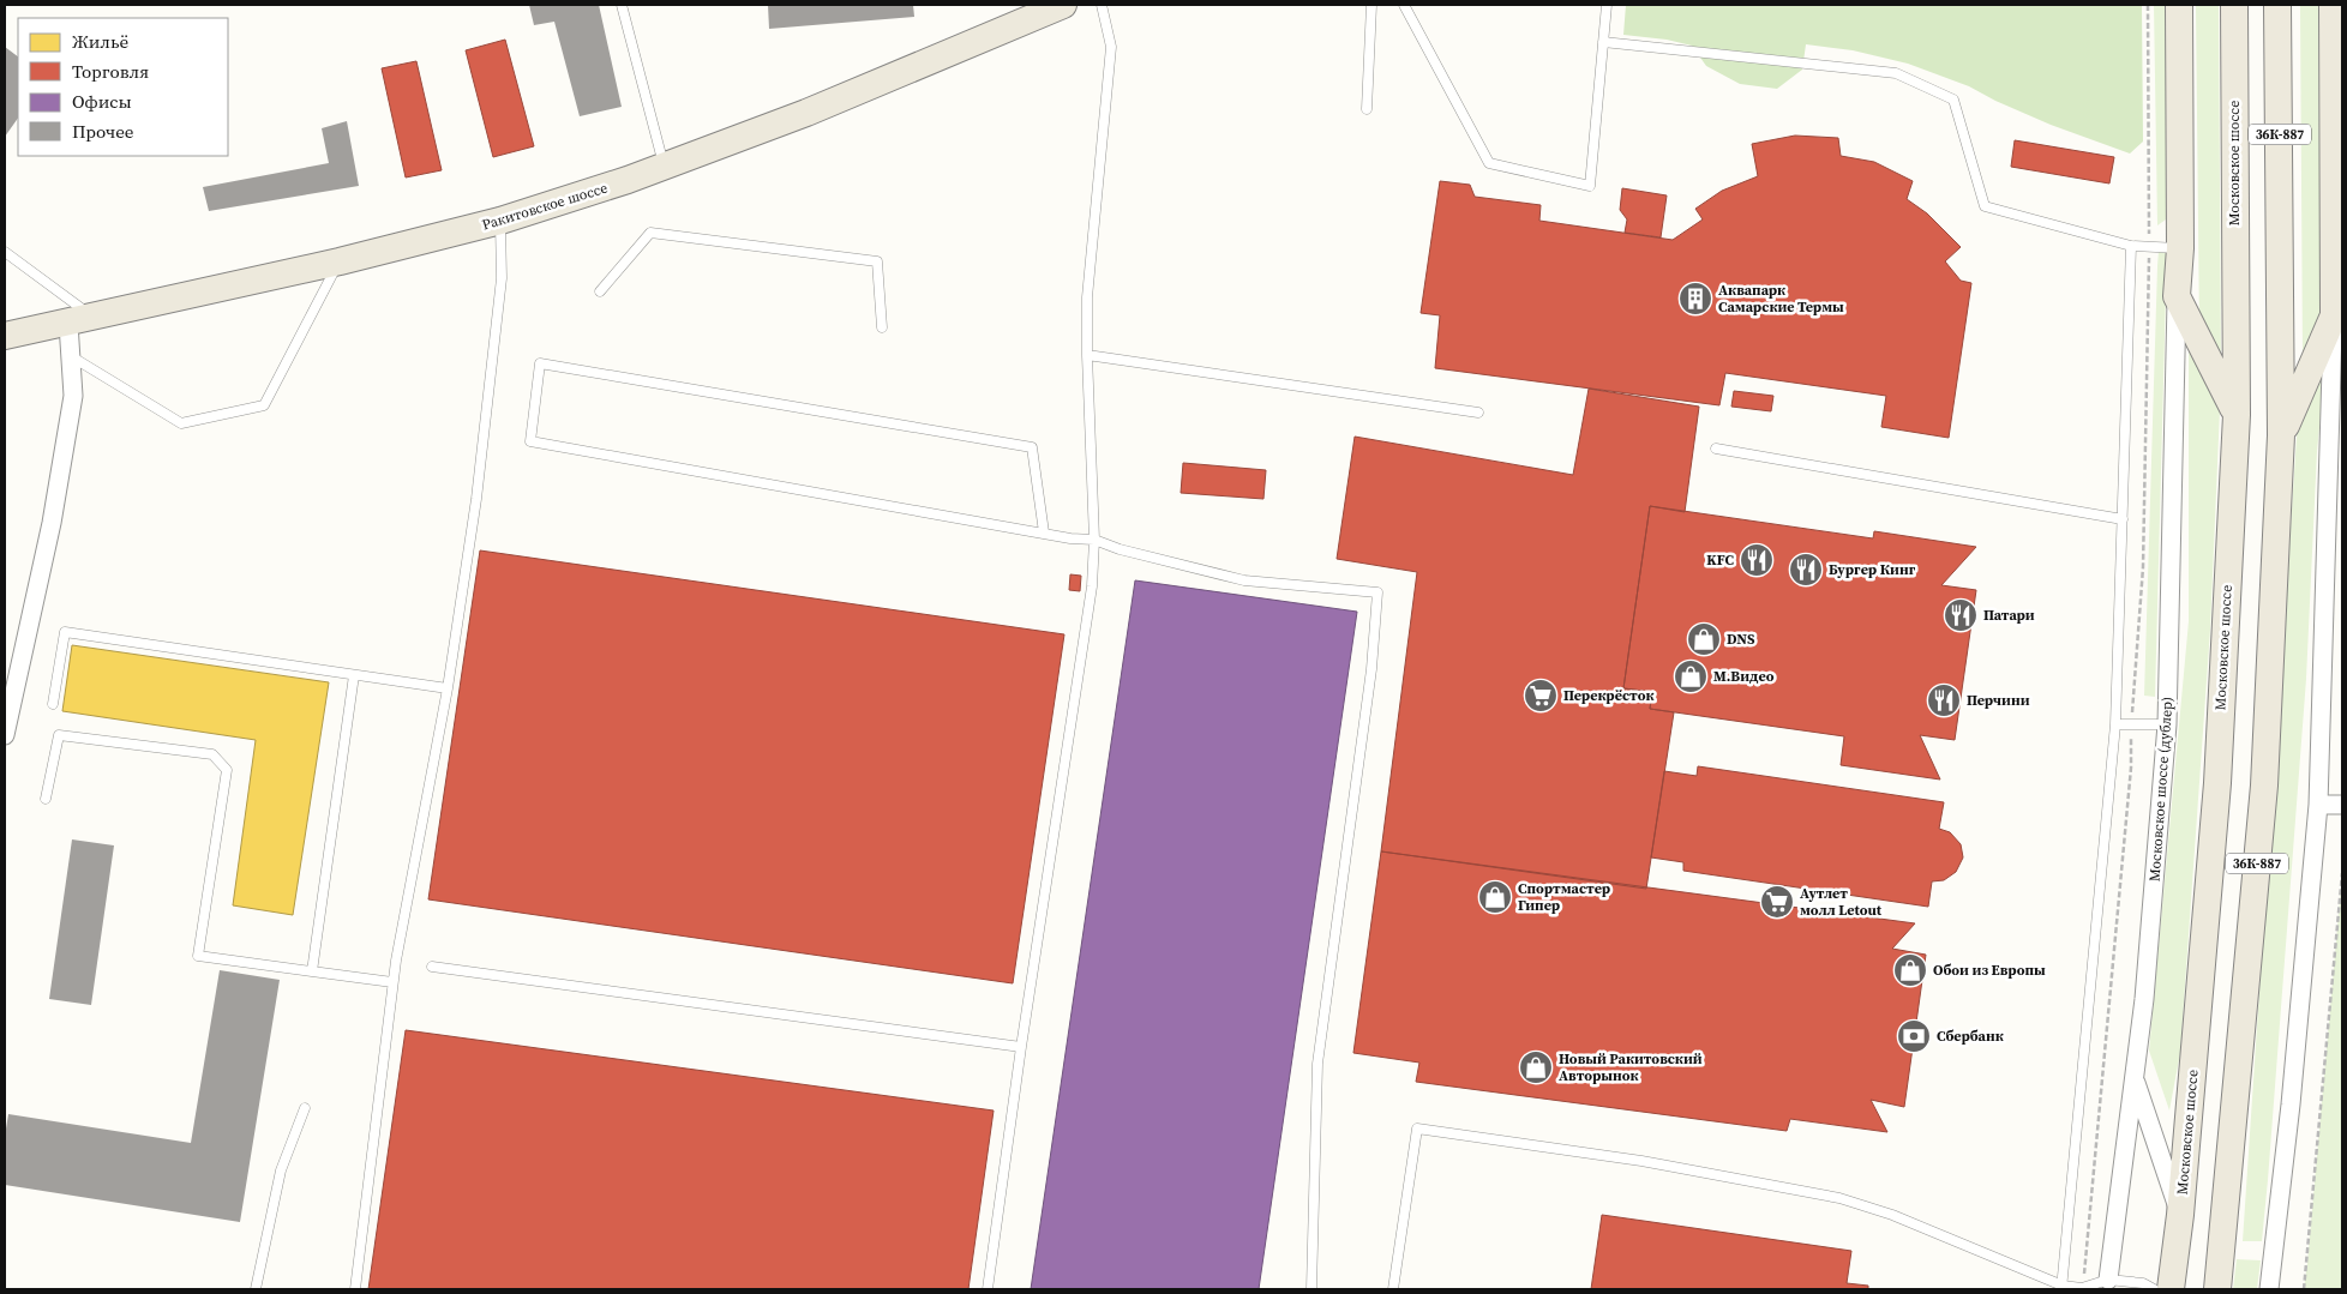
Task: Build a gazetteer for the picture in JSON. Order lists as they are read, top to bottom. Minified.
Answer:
{"streets":{"main road":["36К-887","Московское шоссе","Ракитовское шоссе"],"street":["Московское шоссе (дублер)"]},"places":{"building":["Аквапарк Самарские Термы"],"restaurant":["KFC","Бургер Кинг","Патари","Перчини"],"shop":["DNS","М.Видео","Спортмастер Гипер","Обои из Европы","Новый Ракитовский Авторынок"],"supermarket":["Перекрёсток","Аутлет молл Letout"],"bank":["Сбербанк"]},"legend":["Жильё","Торговля","Офисы","Прочее"]}
